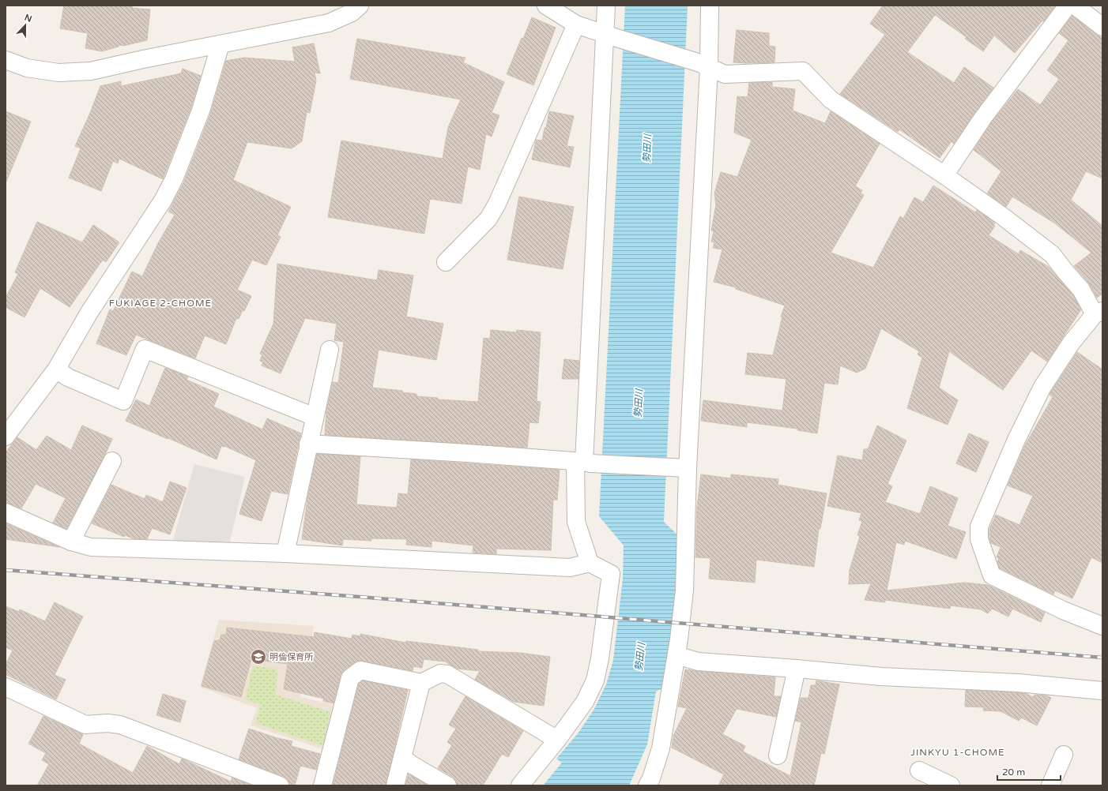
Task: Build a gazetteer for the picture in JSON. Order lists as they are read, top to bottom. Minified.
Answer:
{"districts":["FUKIAGE 2-CHOME","JINKYU 1-CHOME"],"water":["勢田川"],"places":{"school or university":["明倫保育所"]},"scale_bar":"20 m","north":"top"}
